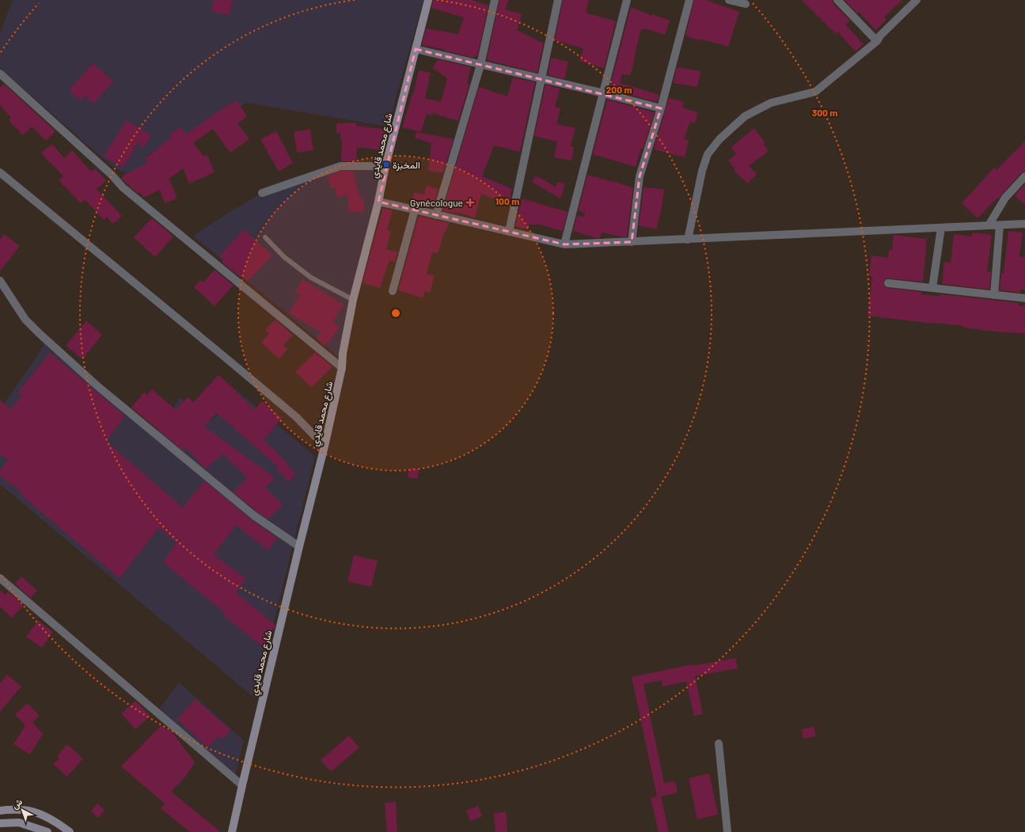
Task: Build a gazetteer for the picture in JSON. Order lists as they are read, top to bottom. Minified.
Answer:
{"streets":{"main road":["شارع محمد قايدي"]},"places":{"transit":["المخبزة"],"health":["Gynécologue"]},"north":"top left","rings":["200 m","300 m","100 m"]}
